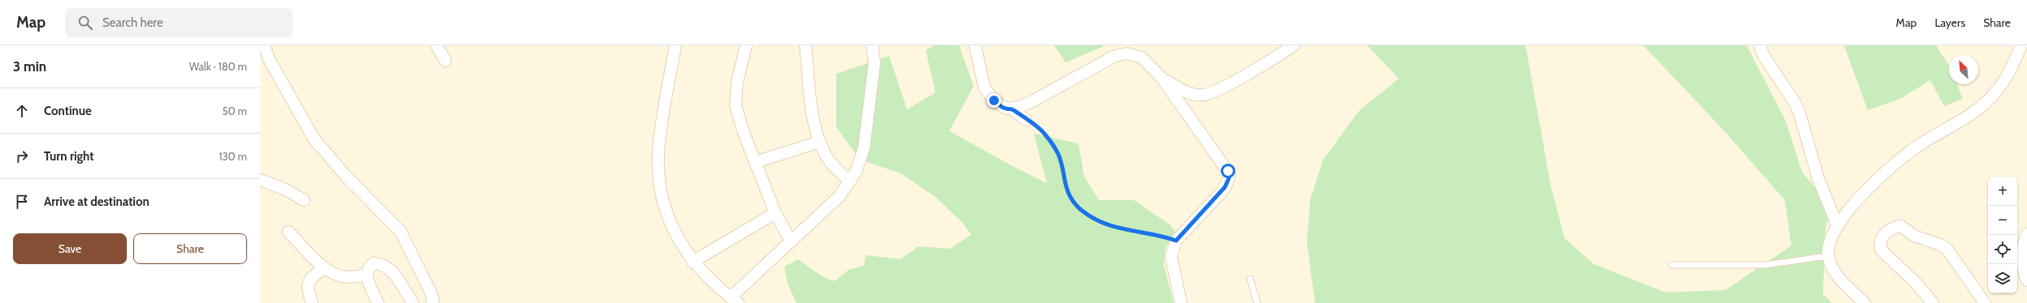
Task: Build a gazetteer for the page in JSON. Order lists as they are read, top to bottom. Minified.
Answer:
{"north":"top left","page":{"header":"Map","search":"Search here","nav":["Map","Layers","Share"],"heading":["3 min","Walk · 180 m"],"list":[["Continue","50 m"],["Turn right","130 m"],"Arrive at destination"],"map_buttons":["+","−"],"buttons":["Save","Share"]}}
